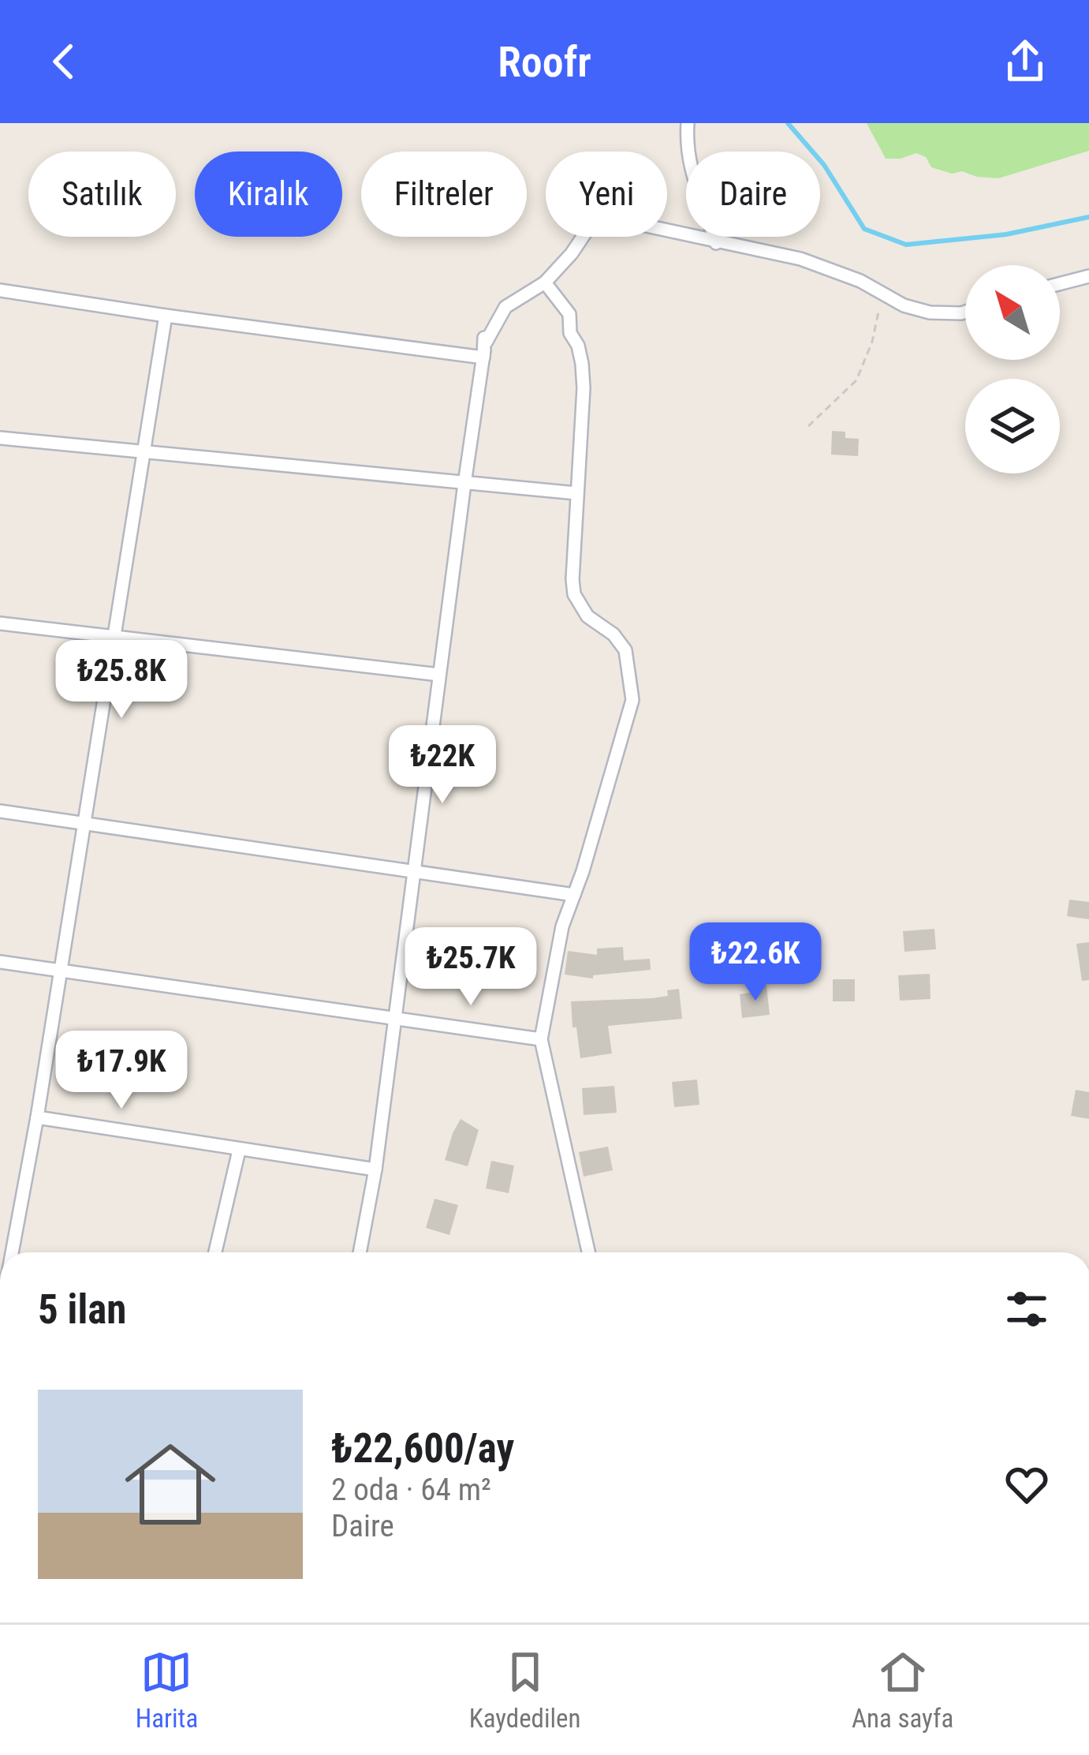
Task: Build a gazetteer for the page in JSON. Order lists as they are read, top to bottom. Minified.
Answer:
{"north":"top left","page":{"header":"Roofr","chip":["Satılık","Kiralık","Filtreler","Yeni","Daire"],"price":["₺25.8K","₺22K","₺22.6K","₺25.7K","₺17.9K"],"heading":"5 ilan","list":[{"name":"₺22,600/ay","note":"2 oda · 64 m² · Daire"}],"tabs":["Harita","Kaydedilen","Ana sayfa"]}}
